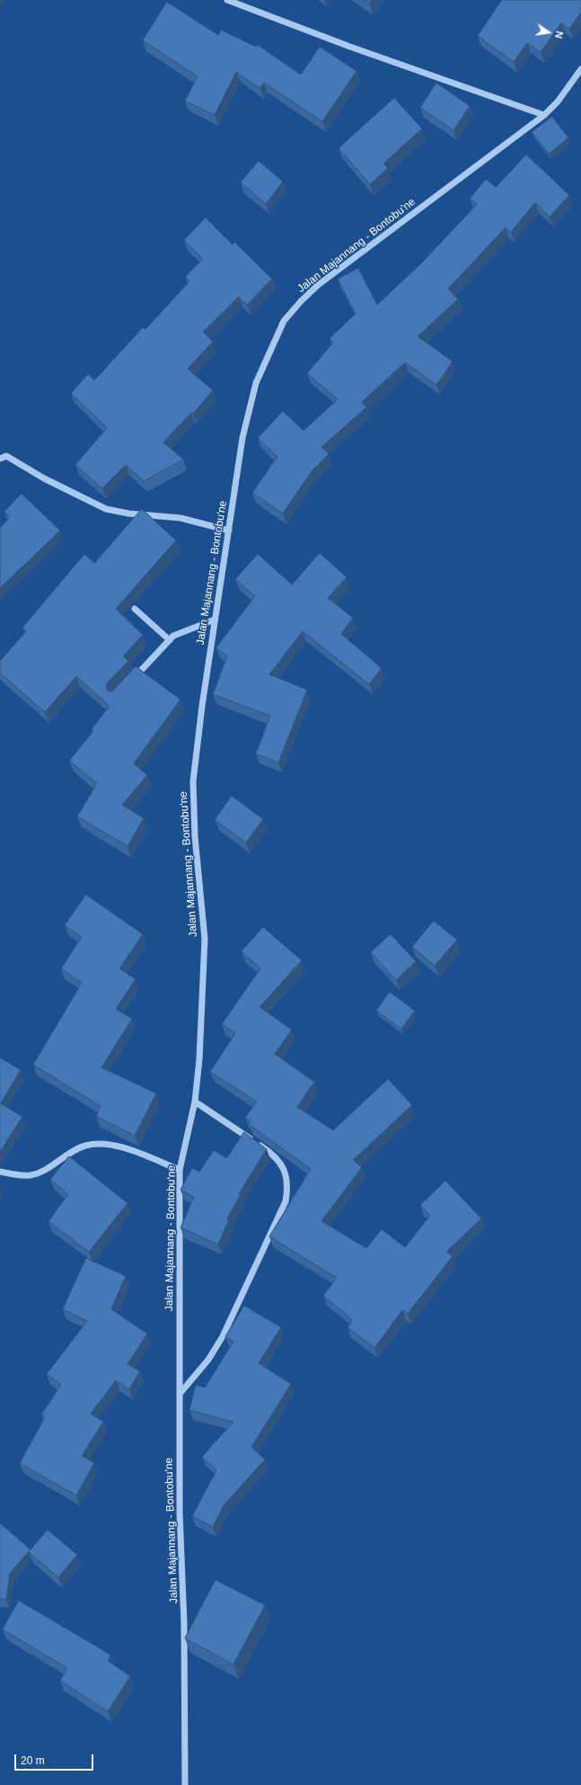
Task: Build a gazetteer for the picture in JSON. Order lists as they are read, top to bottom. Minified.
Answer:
{"streets":{"street":["Jalan Majannang - Bontobu'ne"]},"scale_bar":"20 m","north":"right"}
